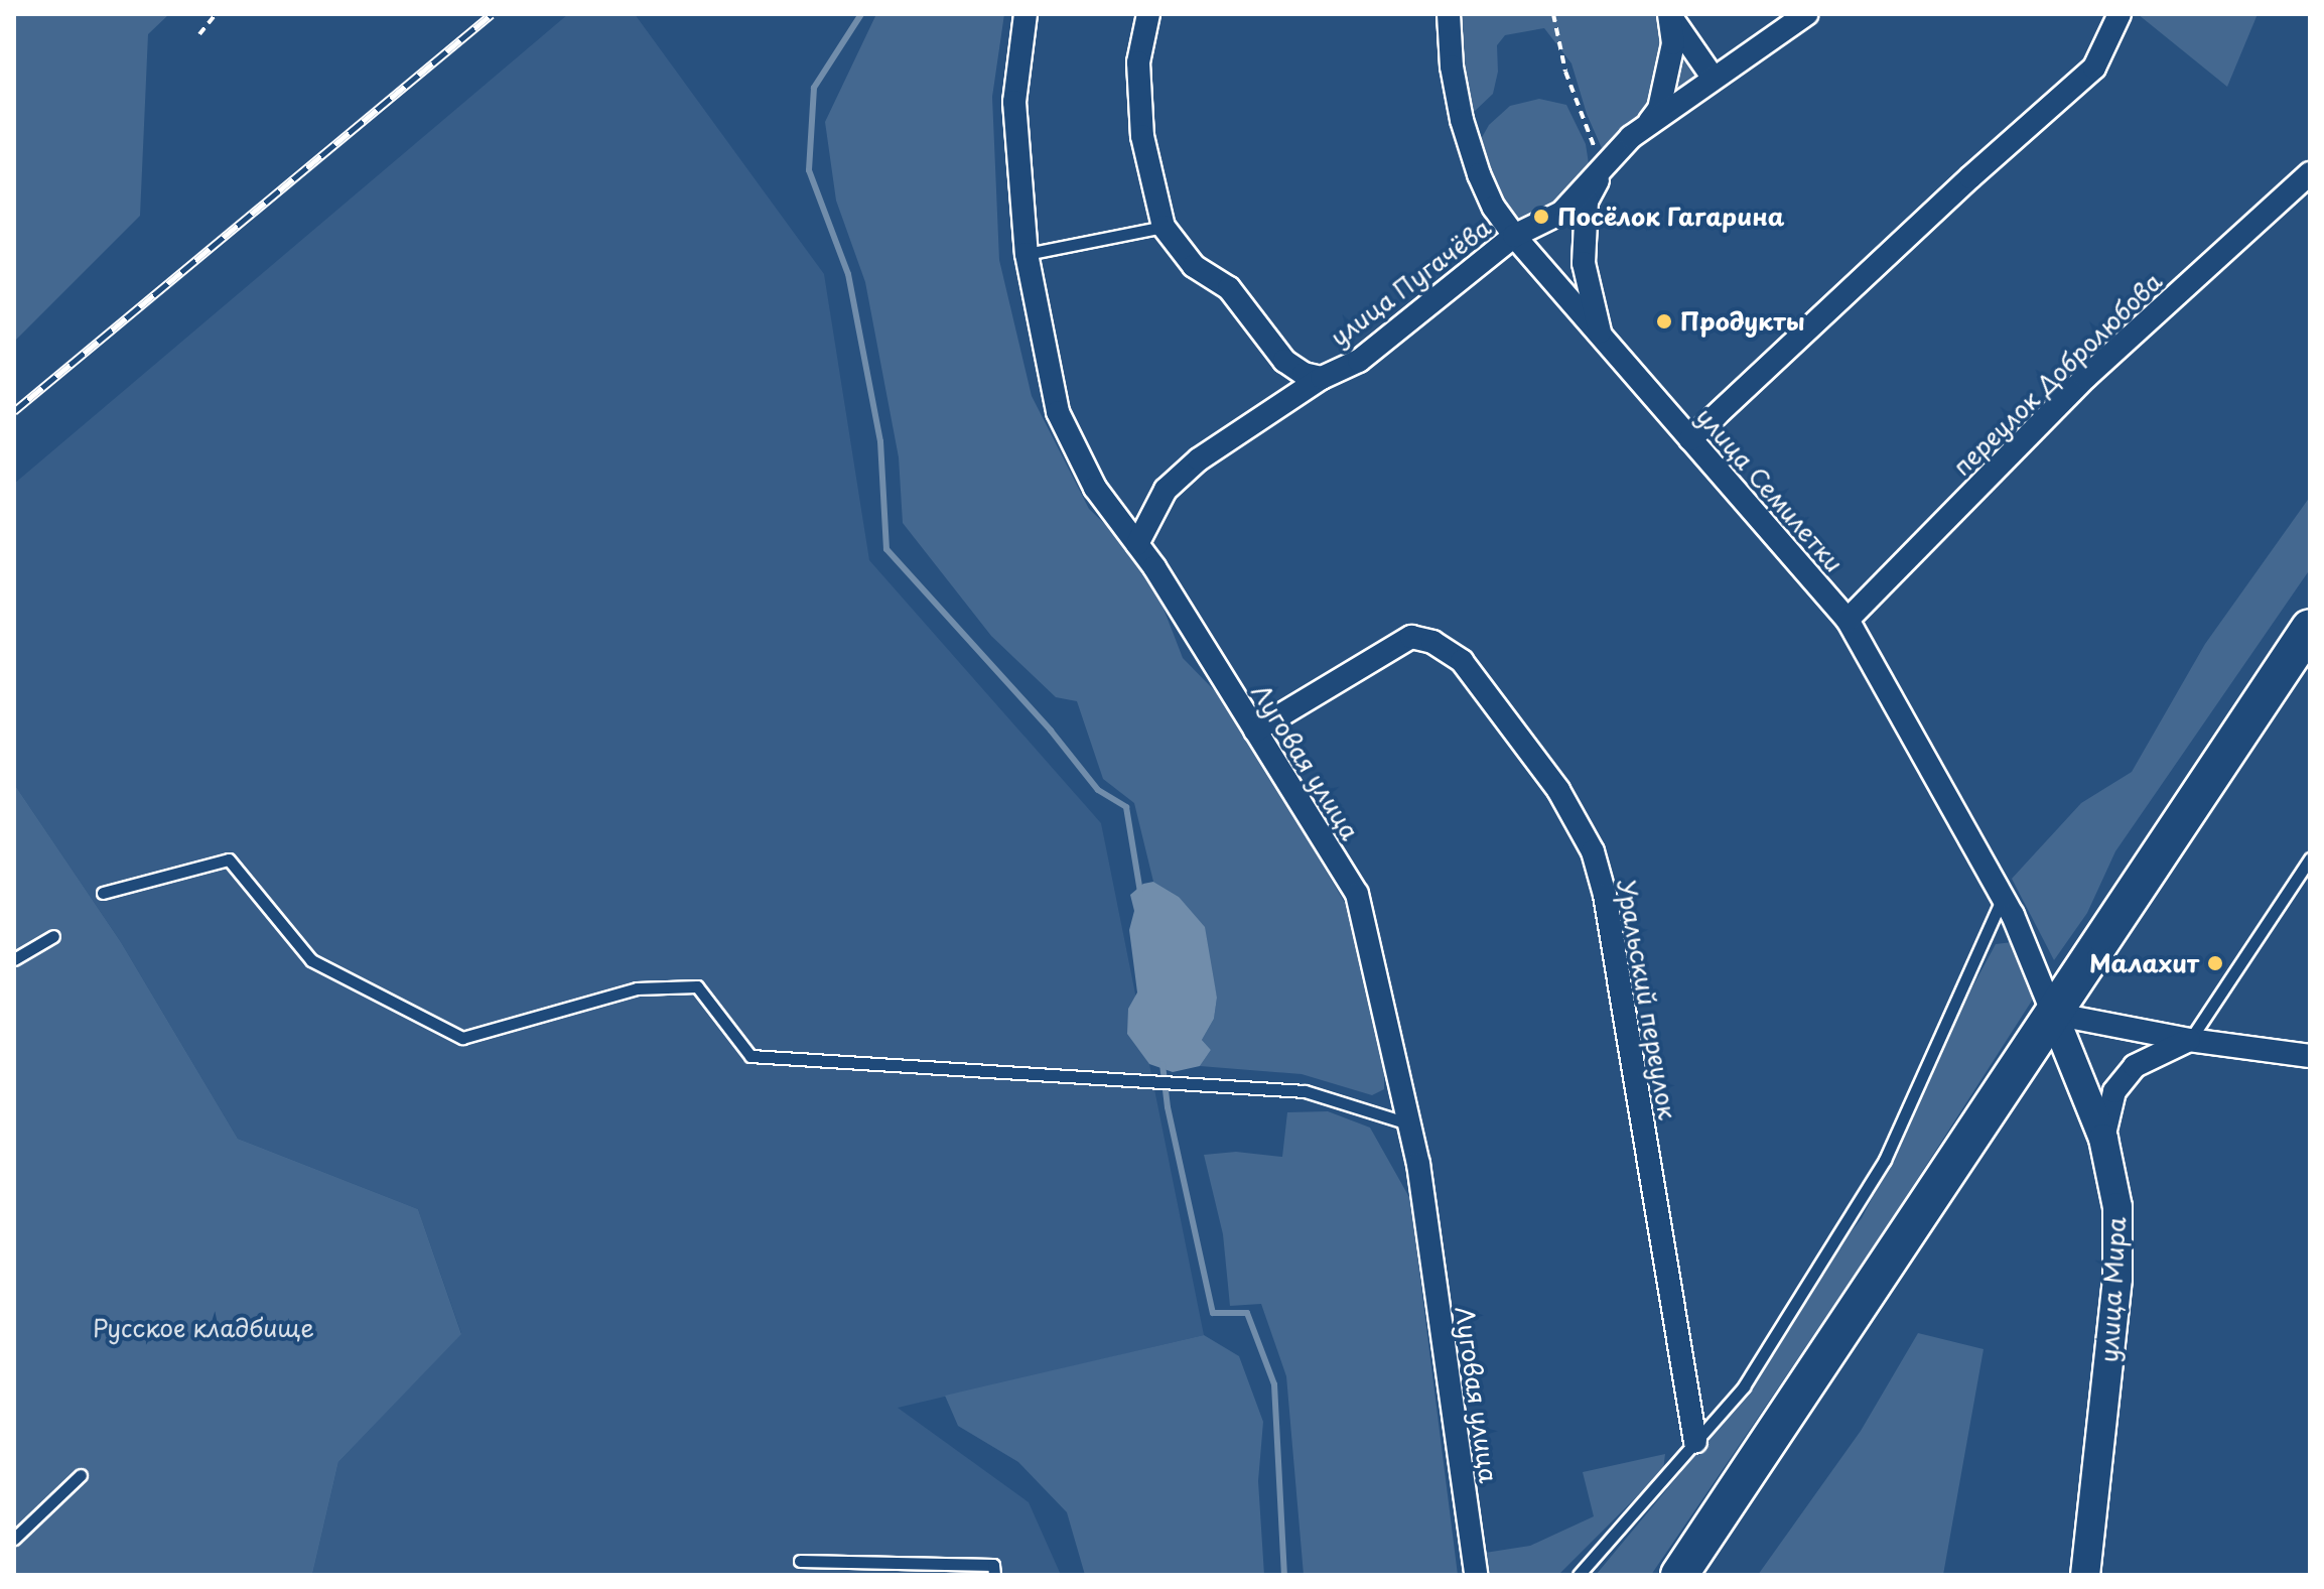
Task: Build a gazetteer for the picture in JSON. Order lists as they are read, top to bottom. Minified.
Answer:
{"streets":{"street":["улица Пугачёва","переулок Добролюбова","улица Семилетки","Луговая улица","Уральский переулок","улица Мира"]},"crossings":[["улица Пугачёва","улица Семилетки"],["улица Пугачёва","Луговая улица"],["переулок Добролюбова","улица Семилетки"],["улица Семилетки","улица Мира"],["Луговая улица","Уральский переулок"]],"parks":["Русское кладбище"],"places":["Посёлок Гагарина","Продукты","Малахит"]}
